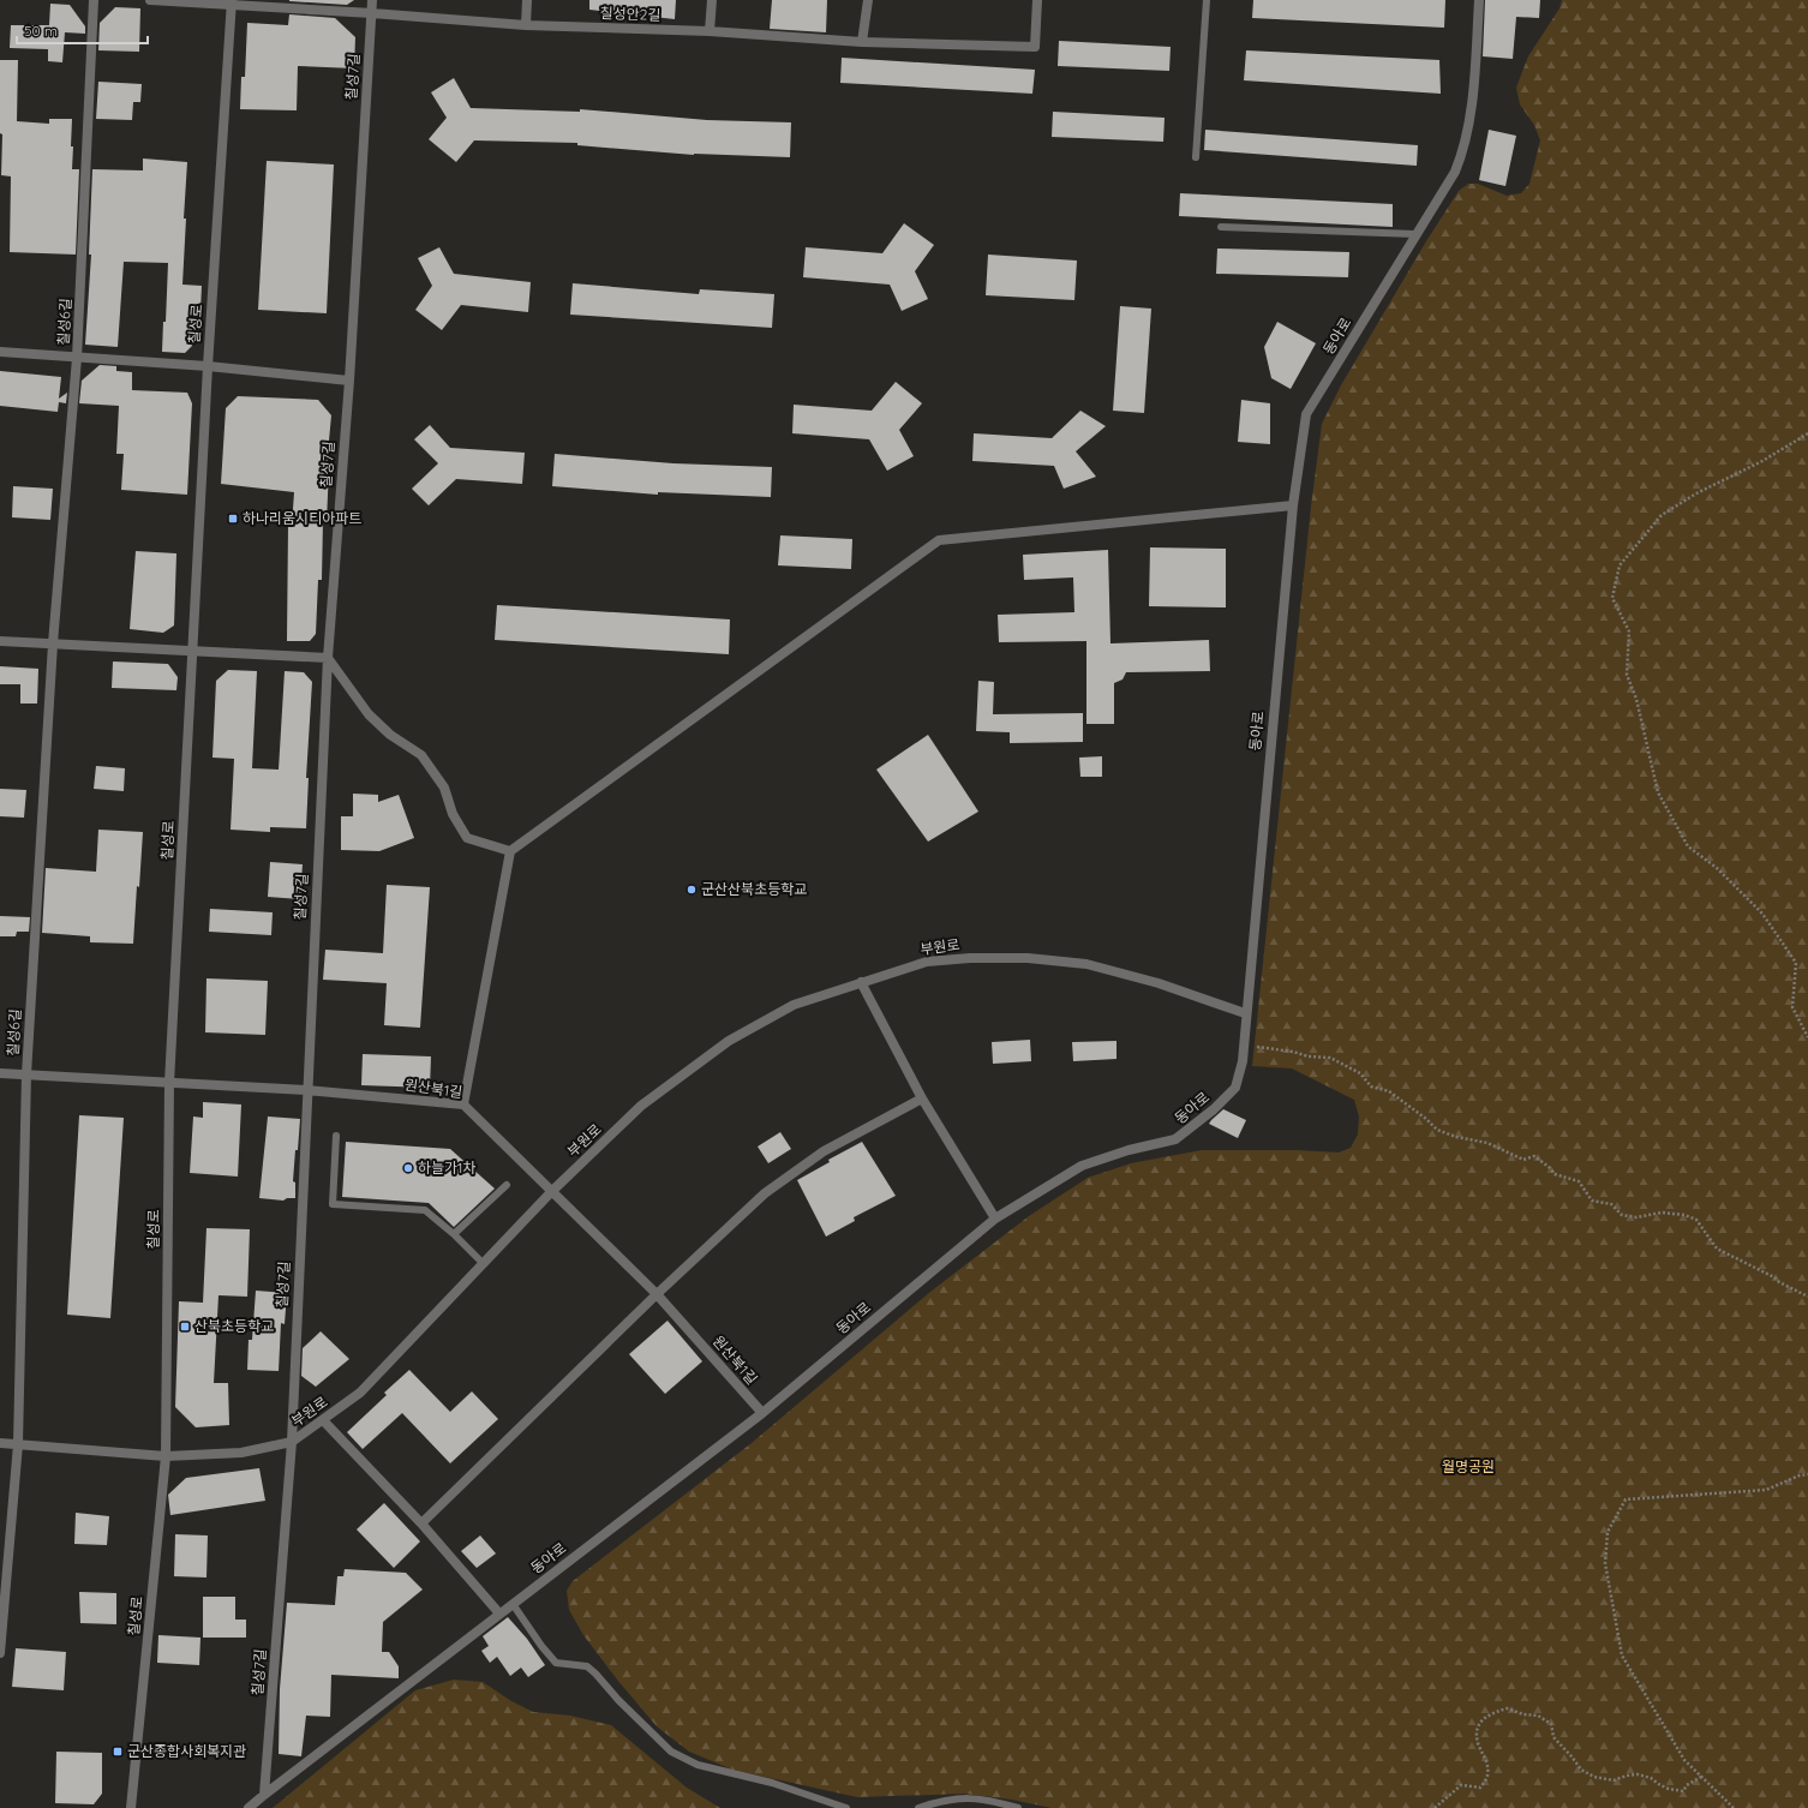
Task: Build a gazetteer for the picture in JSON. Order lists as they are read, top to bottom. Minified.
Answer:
{"streets":{"street":["칠성안2길","칠성7길","칠성6길","칠성로","동아로","부원로","원산북1길"]},"crossings":[["칠성안2길","칠성7길"],["칠성안2길","칠성로"],["칠성7길","동아로"],["칠성7길","부원로"],["칠성7길","원산북1길"],["칠성6길","부원로"],["칠성6길","원산북1길"],["칠성로","부원로"],["칠성로","원산북1길"],["동아로","부원로"],["동아로","원산북1길"],["부원로","원산북1길"]],"parks":["월명공원"],"places":{"transit":["하나리움시티아파트","산북초등학교","군산종합사회복지관"],"other":["군산산북초등학교","하늘가1차"]},"scale_bar":"50 m"}
